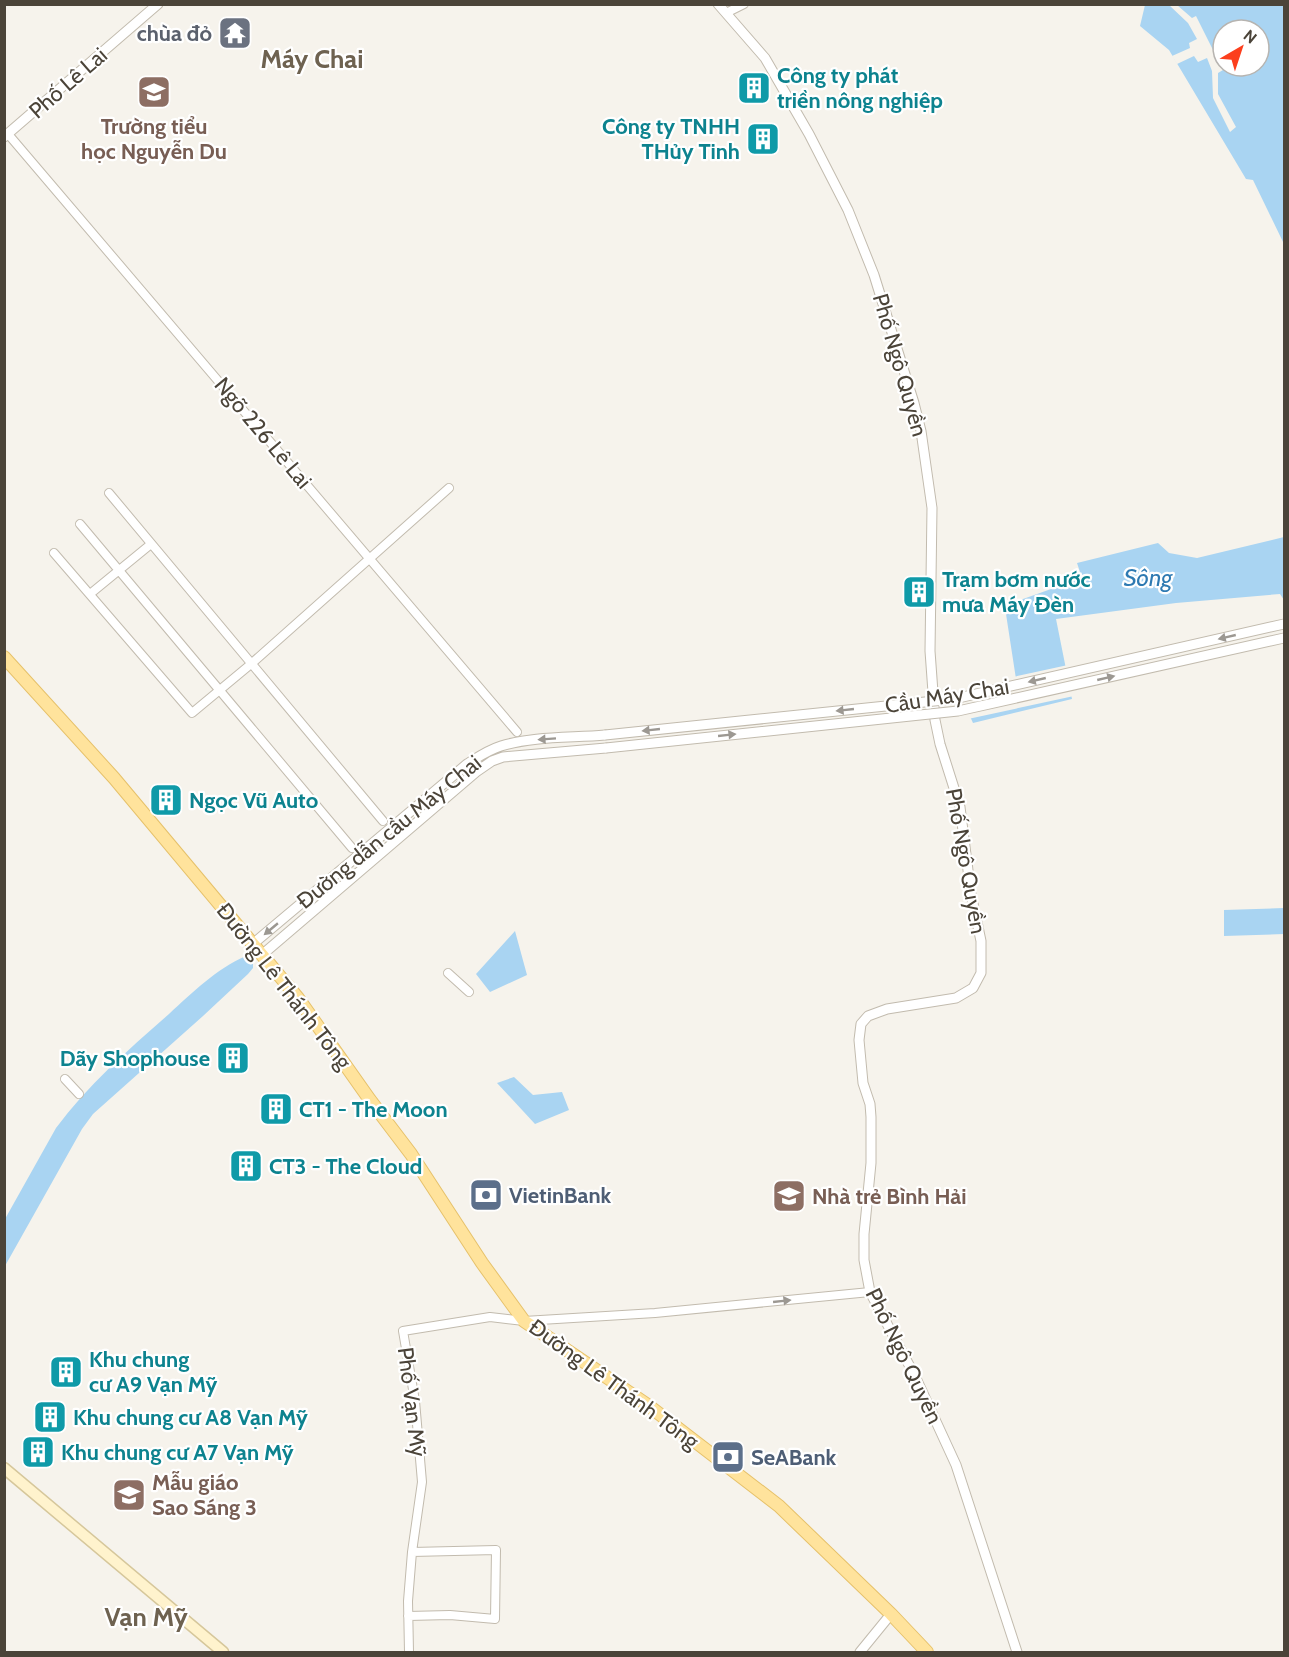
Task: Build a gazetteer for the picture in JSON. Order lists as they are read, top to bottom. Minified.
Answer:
{"streets":{"main road":["Đường Lê Thánh Tông"],"street":["Phố Lê Lai","Phố Ngô Quyền","Ngõ 226 Lê Lai","Cầu Máy Chai","Đường dẫn cầu Máy Chai","Phố Vạn Mỹ"]},"crossings":[["Phố Lê Lai","Ngõ 226 Lê Lai"],["Phố Ngô Quyền","Phố Vạn Mỹ"],["Cầu Máy Chai","Đường dẫn cầu Máy Chai"],["Đường dẫn cầu Máy Chai","Đường Lê Thánh Tông"],["Đường Lê Thánh Tông","Phố Vạn Mỹ"]],"one_way":["Phố Vạn Mỹ"],"districts":["Máy Chai","Vạn Mỹ"],"water":["Sông"],"places":{"temple":["chùa đỏ"],"building":["Công ty phát triền nông nghiệp","Công ty TNHH THủy Tinh","Trạm bơm nước mưa Máy Đèn","Ngọc Vũ Auto","Dãy Shophouse","CT1 - The Moon","CT3 - The Cloud","Khu chung cư A9 Vạn Mỹ","Khu chung cư A8 Vạn Mỹ","Khu chung cư A7 Vạn Mỹ"],"school or university":["Trường tiểu học Nguyễn Du","Nhà trẻ Bình Hải","Mẫu giáo Sao Sáng 3"],"bank":["VietinBank","SeABank"]},"north":"top right"}
